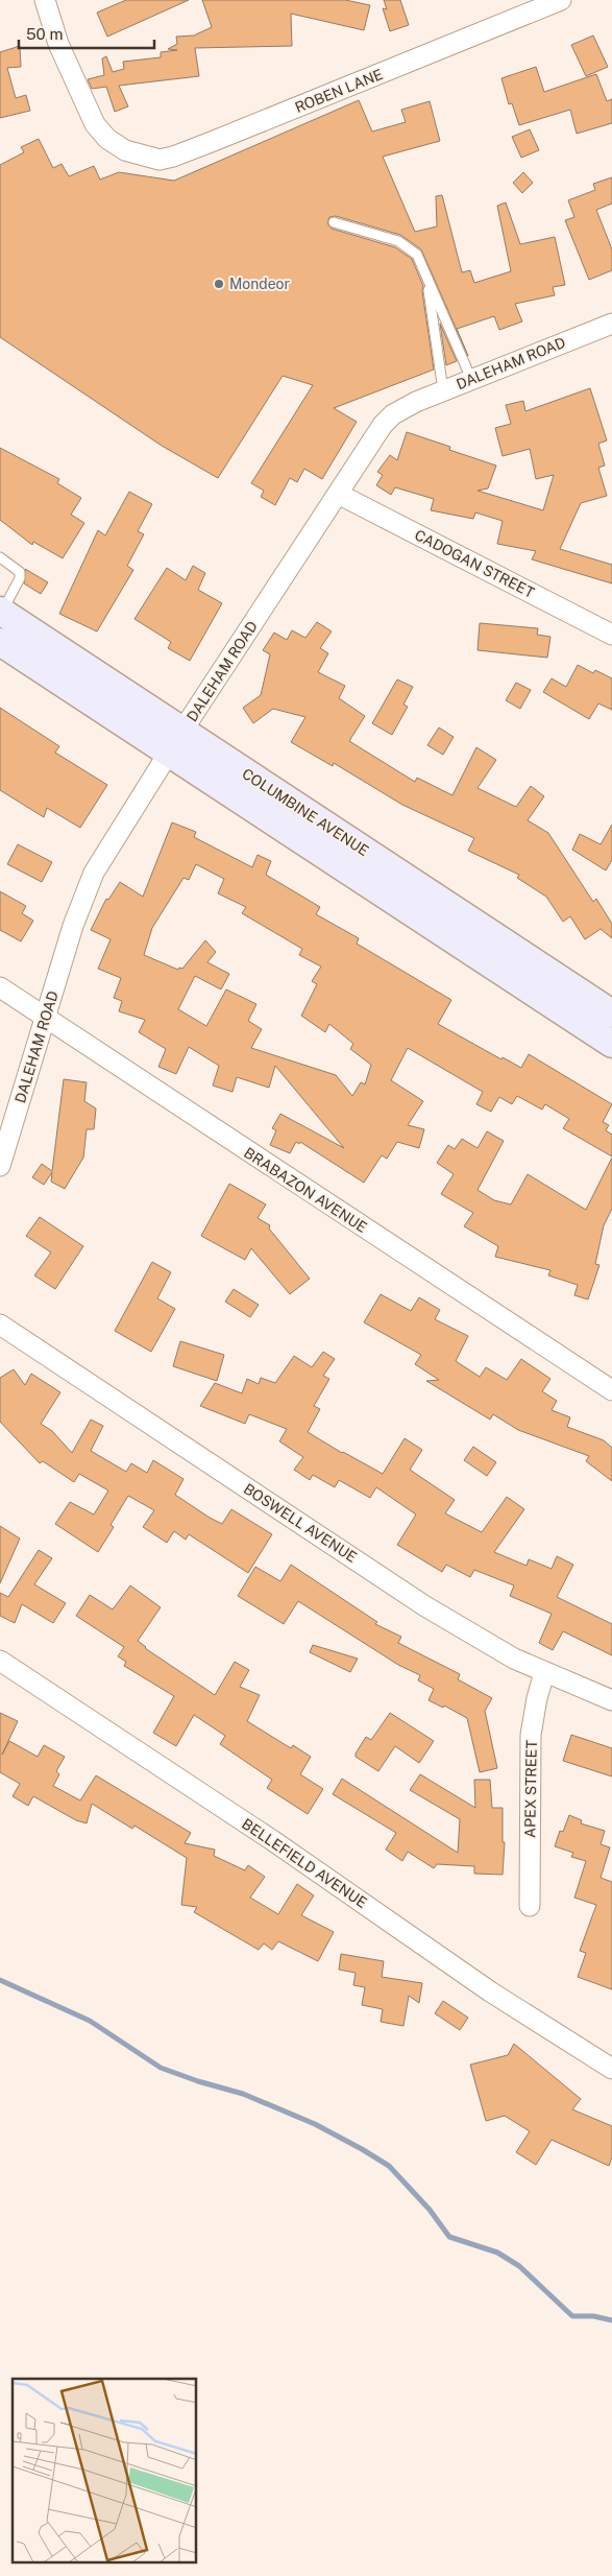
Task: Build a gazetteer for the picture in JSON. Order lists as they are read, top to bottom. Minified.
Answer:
{"streets":{"main road":["COLUMBINE AVENUE"],"street":["ROBEN LANE","DALEHAM ROAD","CADOGAN STREET","BRABAZON AVENUE","BOSWELL AVENUE","APEX STREET","BELLEFIELD AVENUE"]},"crossings":[["DALEHAM ROAD","CADOGAN STREET"],["DALEHAM ROAD","COLUMBINE AVENUE"],["DALEHAM ROAD","BRABAZON AVENUE"],["BOSWELL AVENUE","APEX STREET"]],"places":["Mondeor"],"scale_bar":"50 m"}
